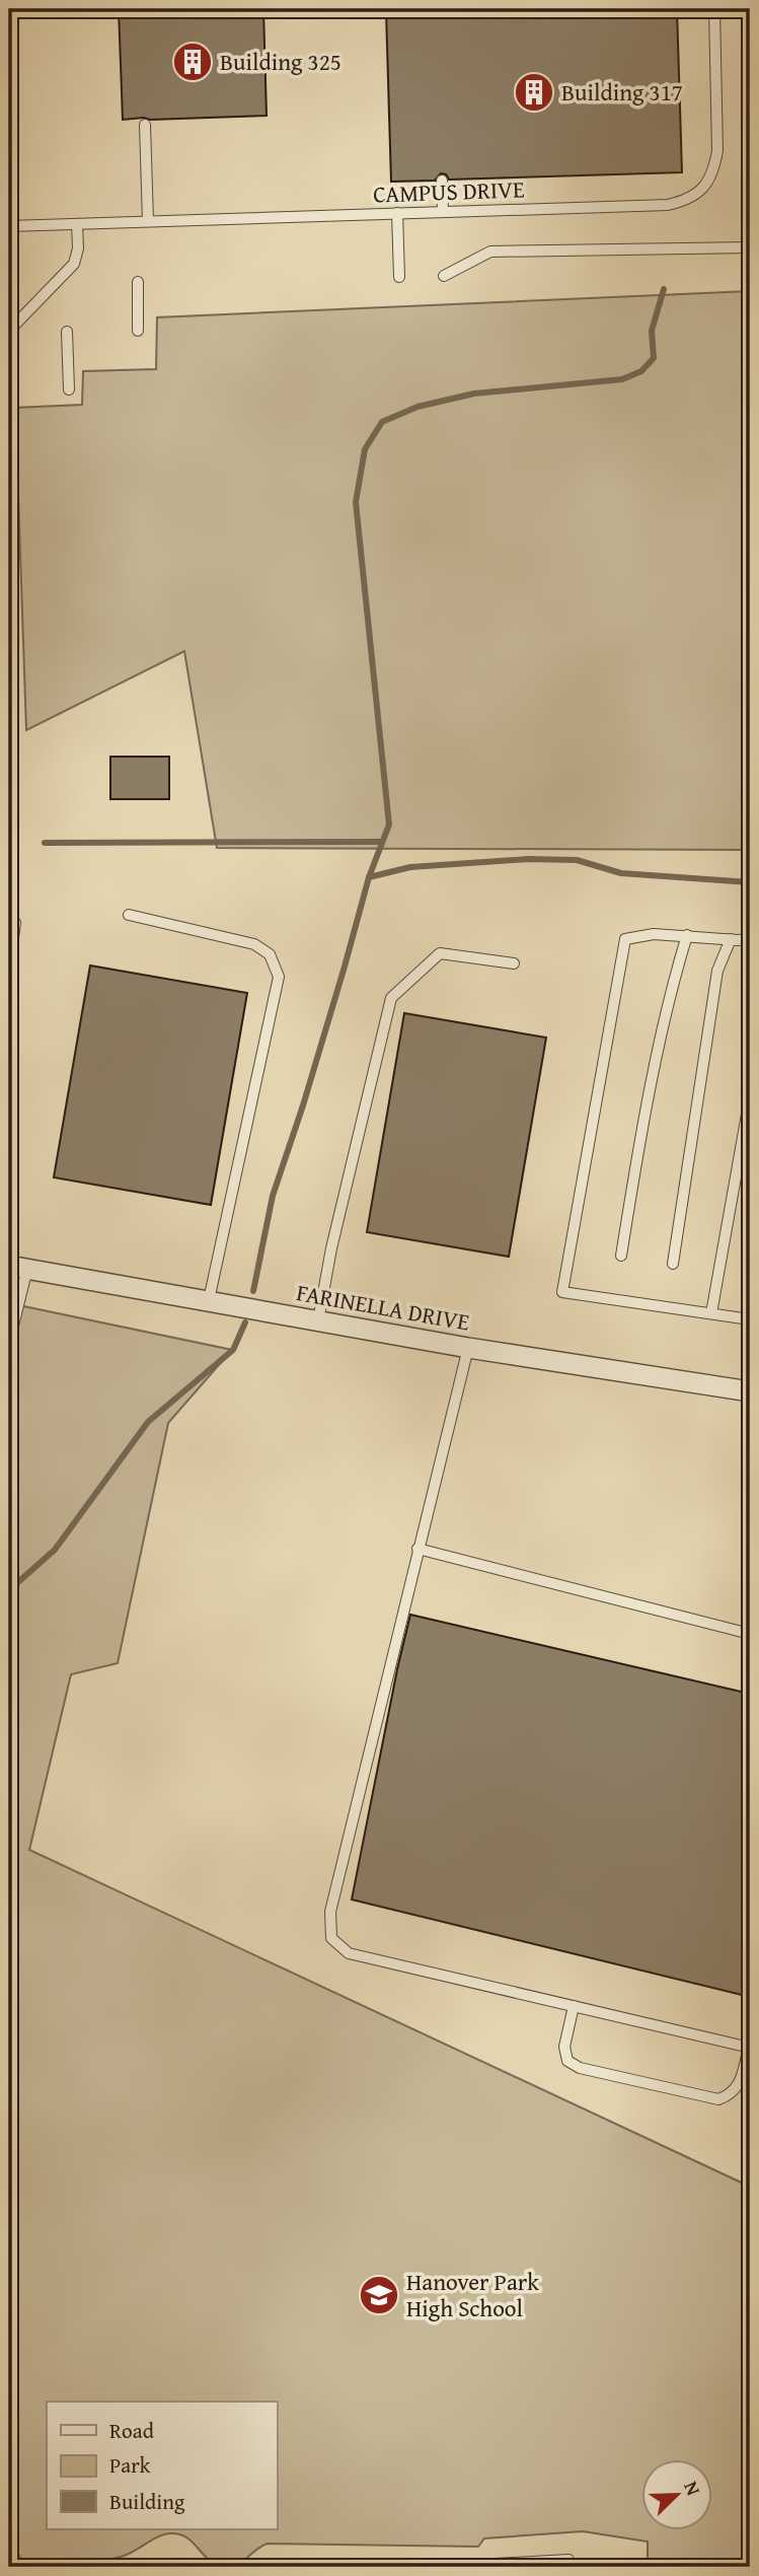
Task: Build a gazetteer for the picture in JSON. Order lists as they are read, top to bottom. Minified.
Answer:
{"streets":{"street":["FARINELLA DRIVE"],"lane":["CAMPUS DRIVE"]},"places":{"building":["Building 325","Building 317"],"school or university":["Hanover Park High School"]},"legend":["Road","Park","Building"],"north":"top right"}
